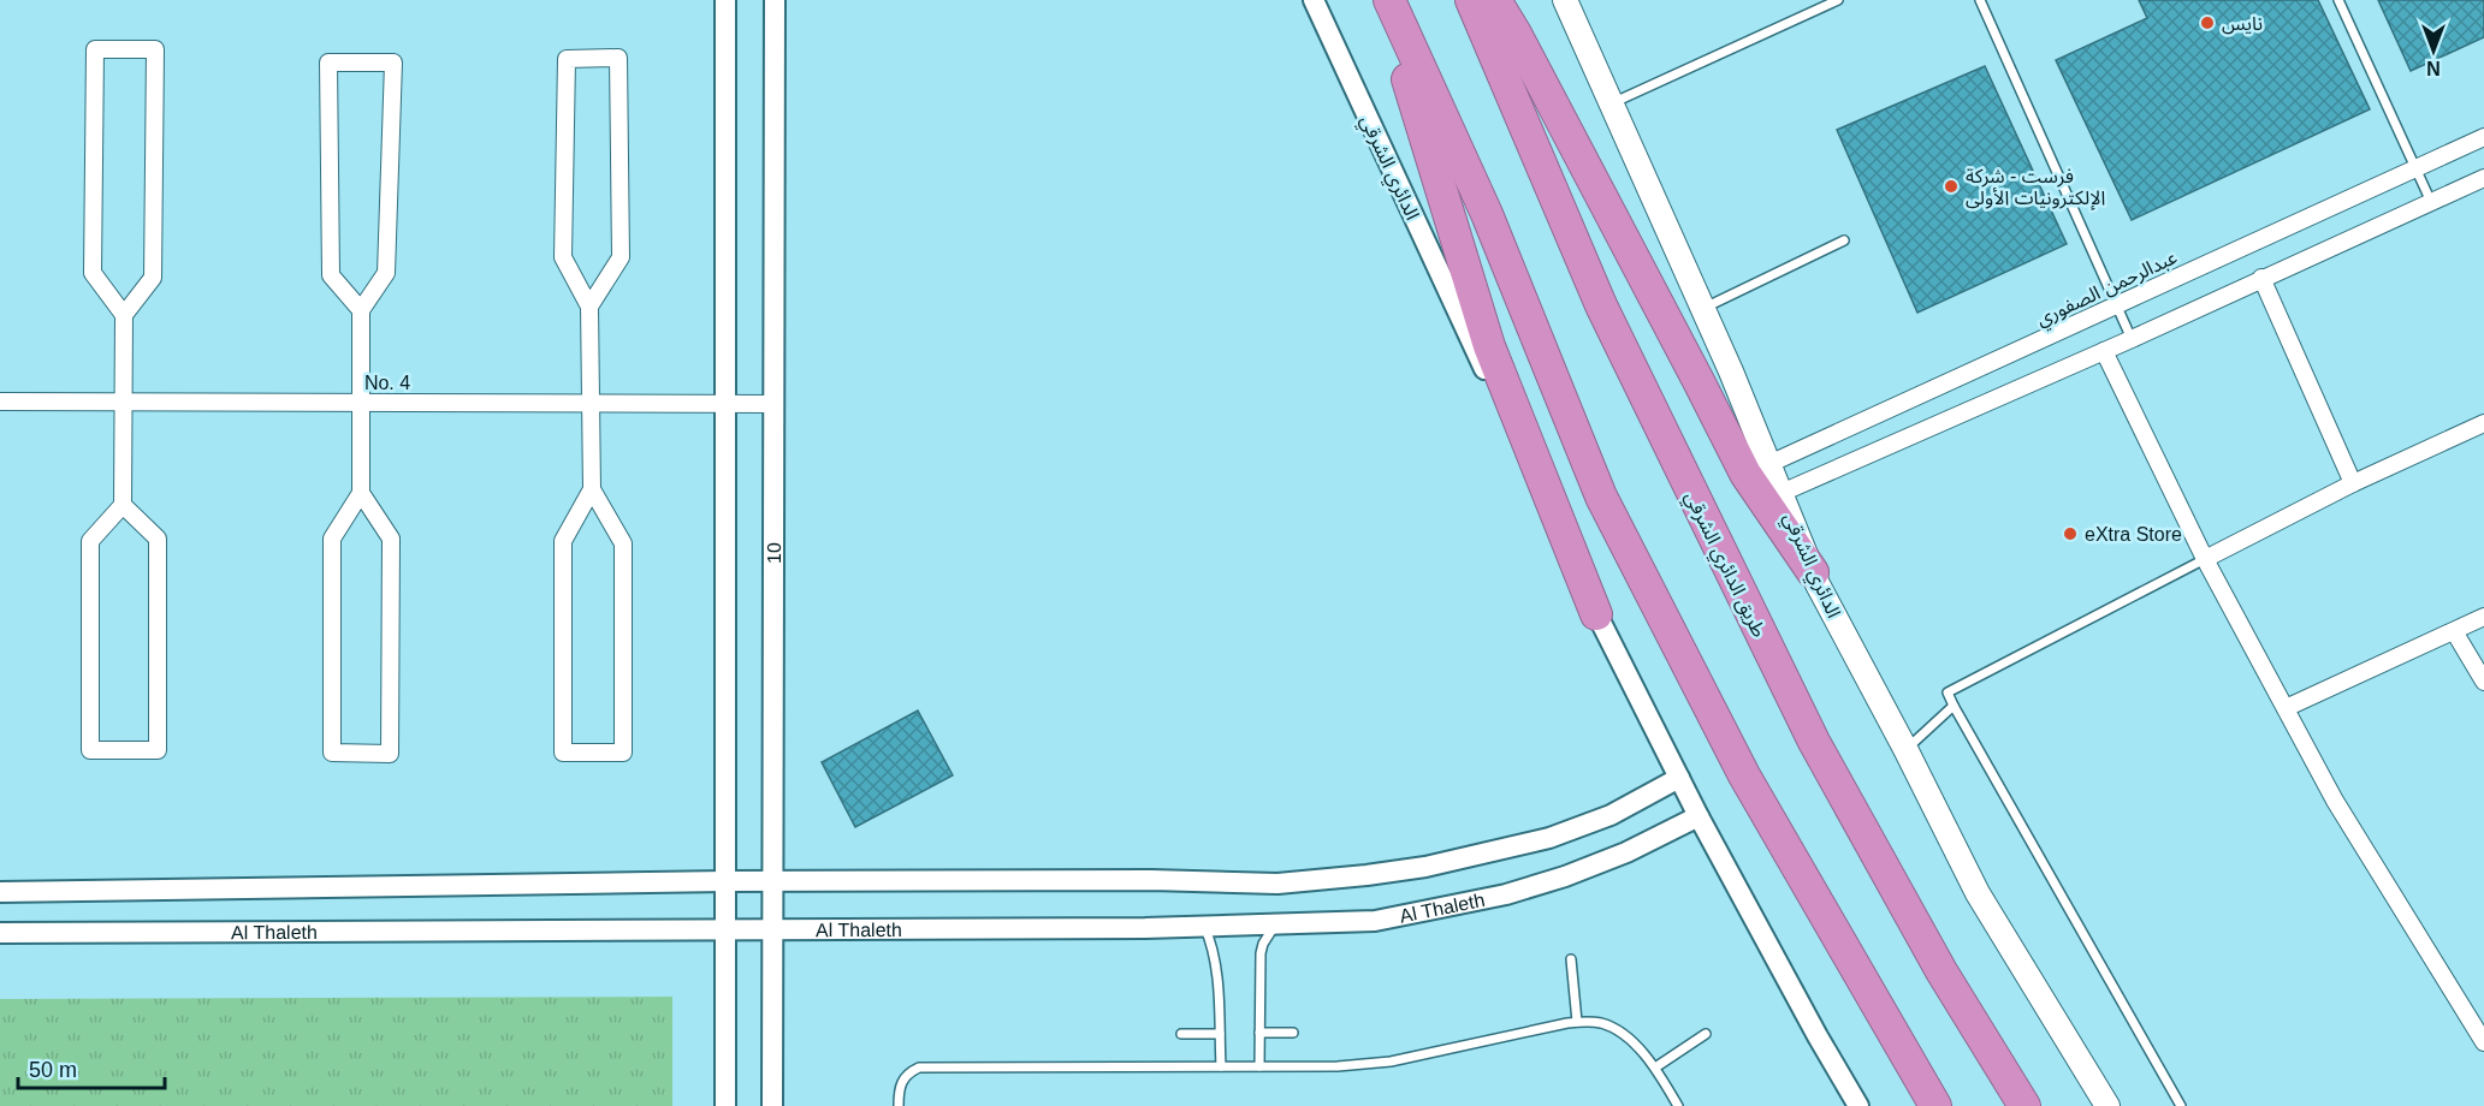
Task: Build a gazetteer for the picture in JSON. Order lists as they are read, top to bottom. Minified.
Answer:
{"streets":{"highway":["طريق الدائري الشرقي"],"main road":["الدائري الشرقي"],"street":["عبدالرحمن الصفوري","No. 4","10","Al Thaleth"]},"crossings":[["الدائري الشرقي","Al Thaleth"],["No. 4","10"],["10","Al Thaleth"]],"places":["نايس","فرست - شركة الإلكترونيات الأولى","eXtra Store"],"scale_bar":"50 m","north":"bottom"}
